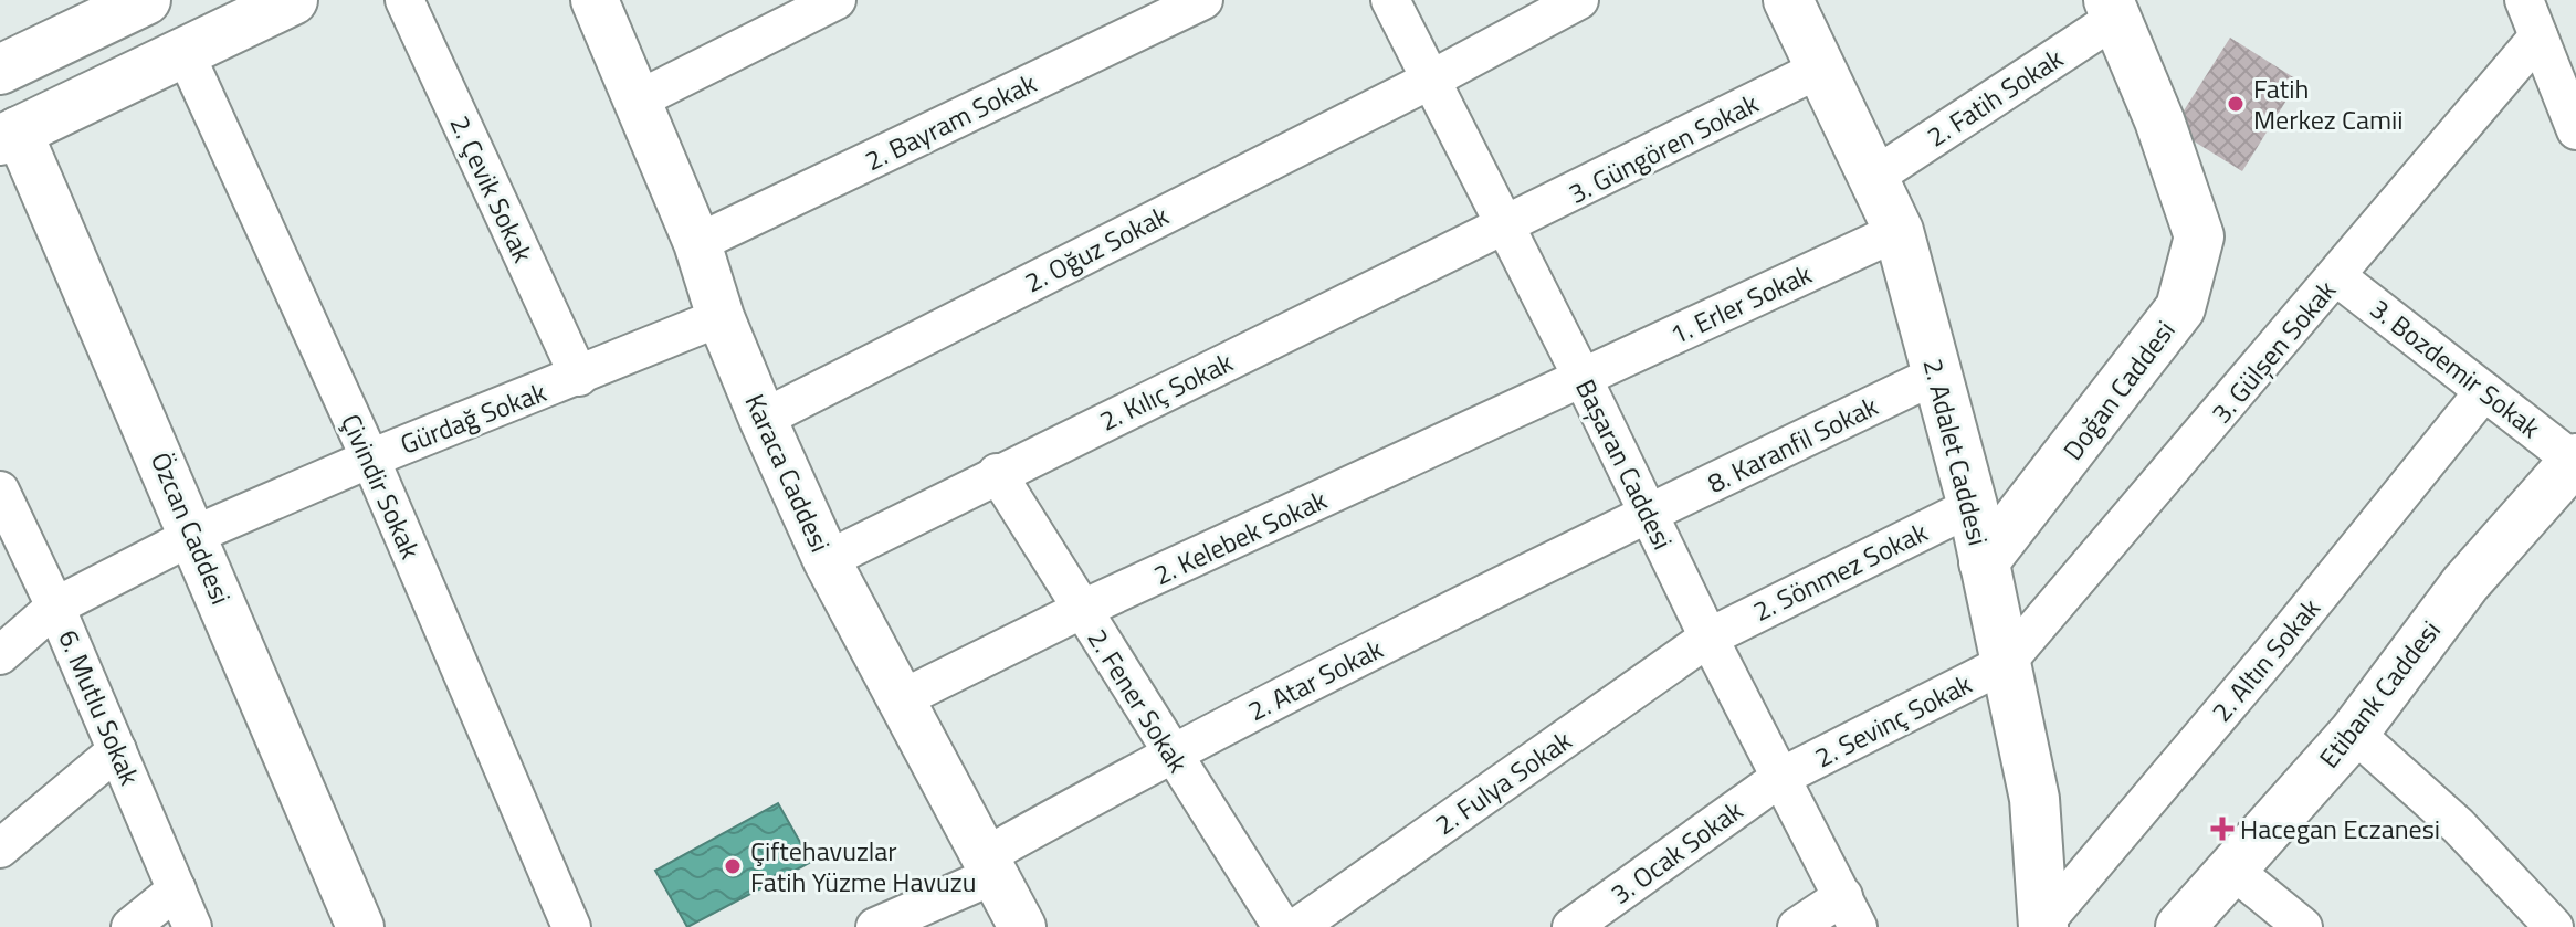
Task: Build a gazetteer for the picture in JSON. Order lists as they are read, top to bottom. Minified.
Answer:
{"streets":{"main road":["Doğan Caddesi","2. Adalet Caddesi","Etibank Caddesi"],"street":["2. Fatih Sokak","2. Bayram Sokak","3. Güngören Sokak","2. Çevik Sokak","2. Oğuz Sokak","1. Erler Sokak","3. Gülşen Sokak","3. Bozdemir Sokak","2. Kılıç Sokak","Gürdağ Sokak","8. Karanfil Sokak","Başaran Caddesi","Karaca Caddesi","Çivindir Sokak","Özcan Caddesi","2. Kelebek Sokak","2. Sönmez Sokak","2. Altın Sokak","2. Atar Sokak","2. Fener Sokak","6. Mutlu Sokak","2. Sevinç Sokak","2. Fulya Sokak","3. Ocak Sokak"]},"crossings":[["2. Fatih Sokak","Doğan Caddesi"],["2. Fatih Sokak","2. Adalet Caddesi"],["2. Bayram Sokak","Karaca Caddesi"],["3. Güngören Sokak","2. Kılıç Sokak"],["3. Güngören Sokak","2. Adalet Caddesi"],["3. Güngören Sokak","Başaran Caddesi"],["2. Çevik Sokak","Gürdağ Sokak"],["2. Oğuz Sokak","Başaran Caddesi"],["2. Oğuz Sokak","Karaca Caddesi"],["1. Erler Sokak","2. Adalet Caddesi"],["1. Erler Sokak","Başaran Caddesi"],["1. Erler Sokak","2. Kelebek Sokak"],["3. Gülşen Sokak","3. Bozdemir Sokak"],["3. Gülşen Sokak","2. Adalet Caddesi"],["3. Gülşen Sokak","2. Sevinç Sokak"],["3. Bozdemir Sokak","2. Altın Sokak"],["3. Bozdemir Sokak","Etibank Caddesi"],["Doğan Caddesi","2. Adalet Caddesi"],["2. Kılıç Sokak","Başaran Caddesi"],["2. Kılıç Sokak","Karaca Caddesi"],["2. Kılıç Sokak","2. Fener Sokak"],["Gürdağ Sokak","Karaca Caddesi"],["Gürdağ Sokak","Çivindir Sokak"],["Gürdağ Sokak","Özcan Caddesi"],["Gürdağ Sokak","6. Mutlu Sokak"],["8. Karanfil Sokak","2. Adalet Caddesi"],["8. Karanfil Sokak","Başaran Caddesi"],["8. Karanfil Sokak","2. Atar Sokak"],["2. Adalet Caddesi","2. Sönmez Sokak"],["2. Adalet Caddesi","2. Altın Sokak"],["2. Adalet Caddesi","2. Sevinç Sokak"],["Başaran Caddesi","2. Kelebek Sokak"],["Başaran Caddesi","2. Sönmez Sokak"],["Başaran Caddesi","2. Atar Sokak"],["Başaran Caddesi","2. Sevinç Sokak"],["Başaran Caddesi","2. Fulya Sokak"],["Başaran Caddesi","3. Ocak Sokak"],["Karaca Caddesi","2. Kelebek Sokak"],["Karaca Caddesi","2. Atar Sokak"],["2. Kelebek Sokak","2. Fener Sokak"],["2. Sönmez Sokak","2. Fulya Sokak"],["2. Atar Sokak","2. Fener Sokak"],["2. Sevinç Sokak","3. Ocak Sokak"]],"places":{"other":["Fatih Merkez Camii","Çiftehavuzlar Fatih Yüzme Havuzu"],"health":["Hacegan Eczanesi"]}}
